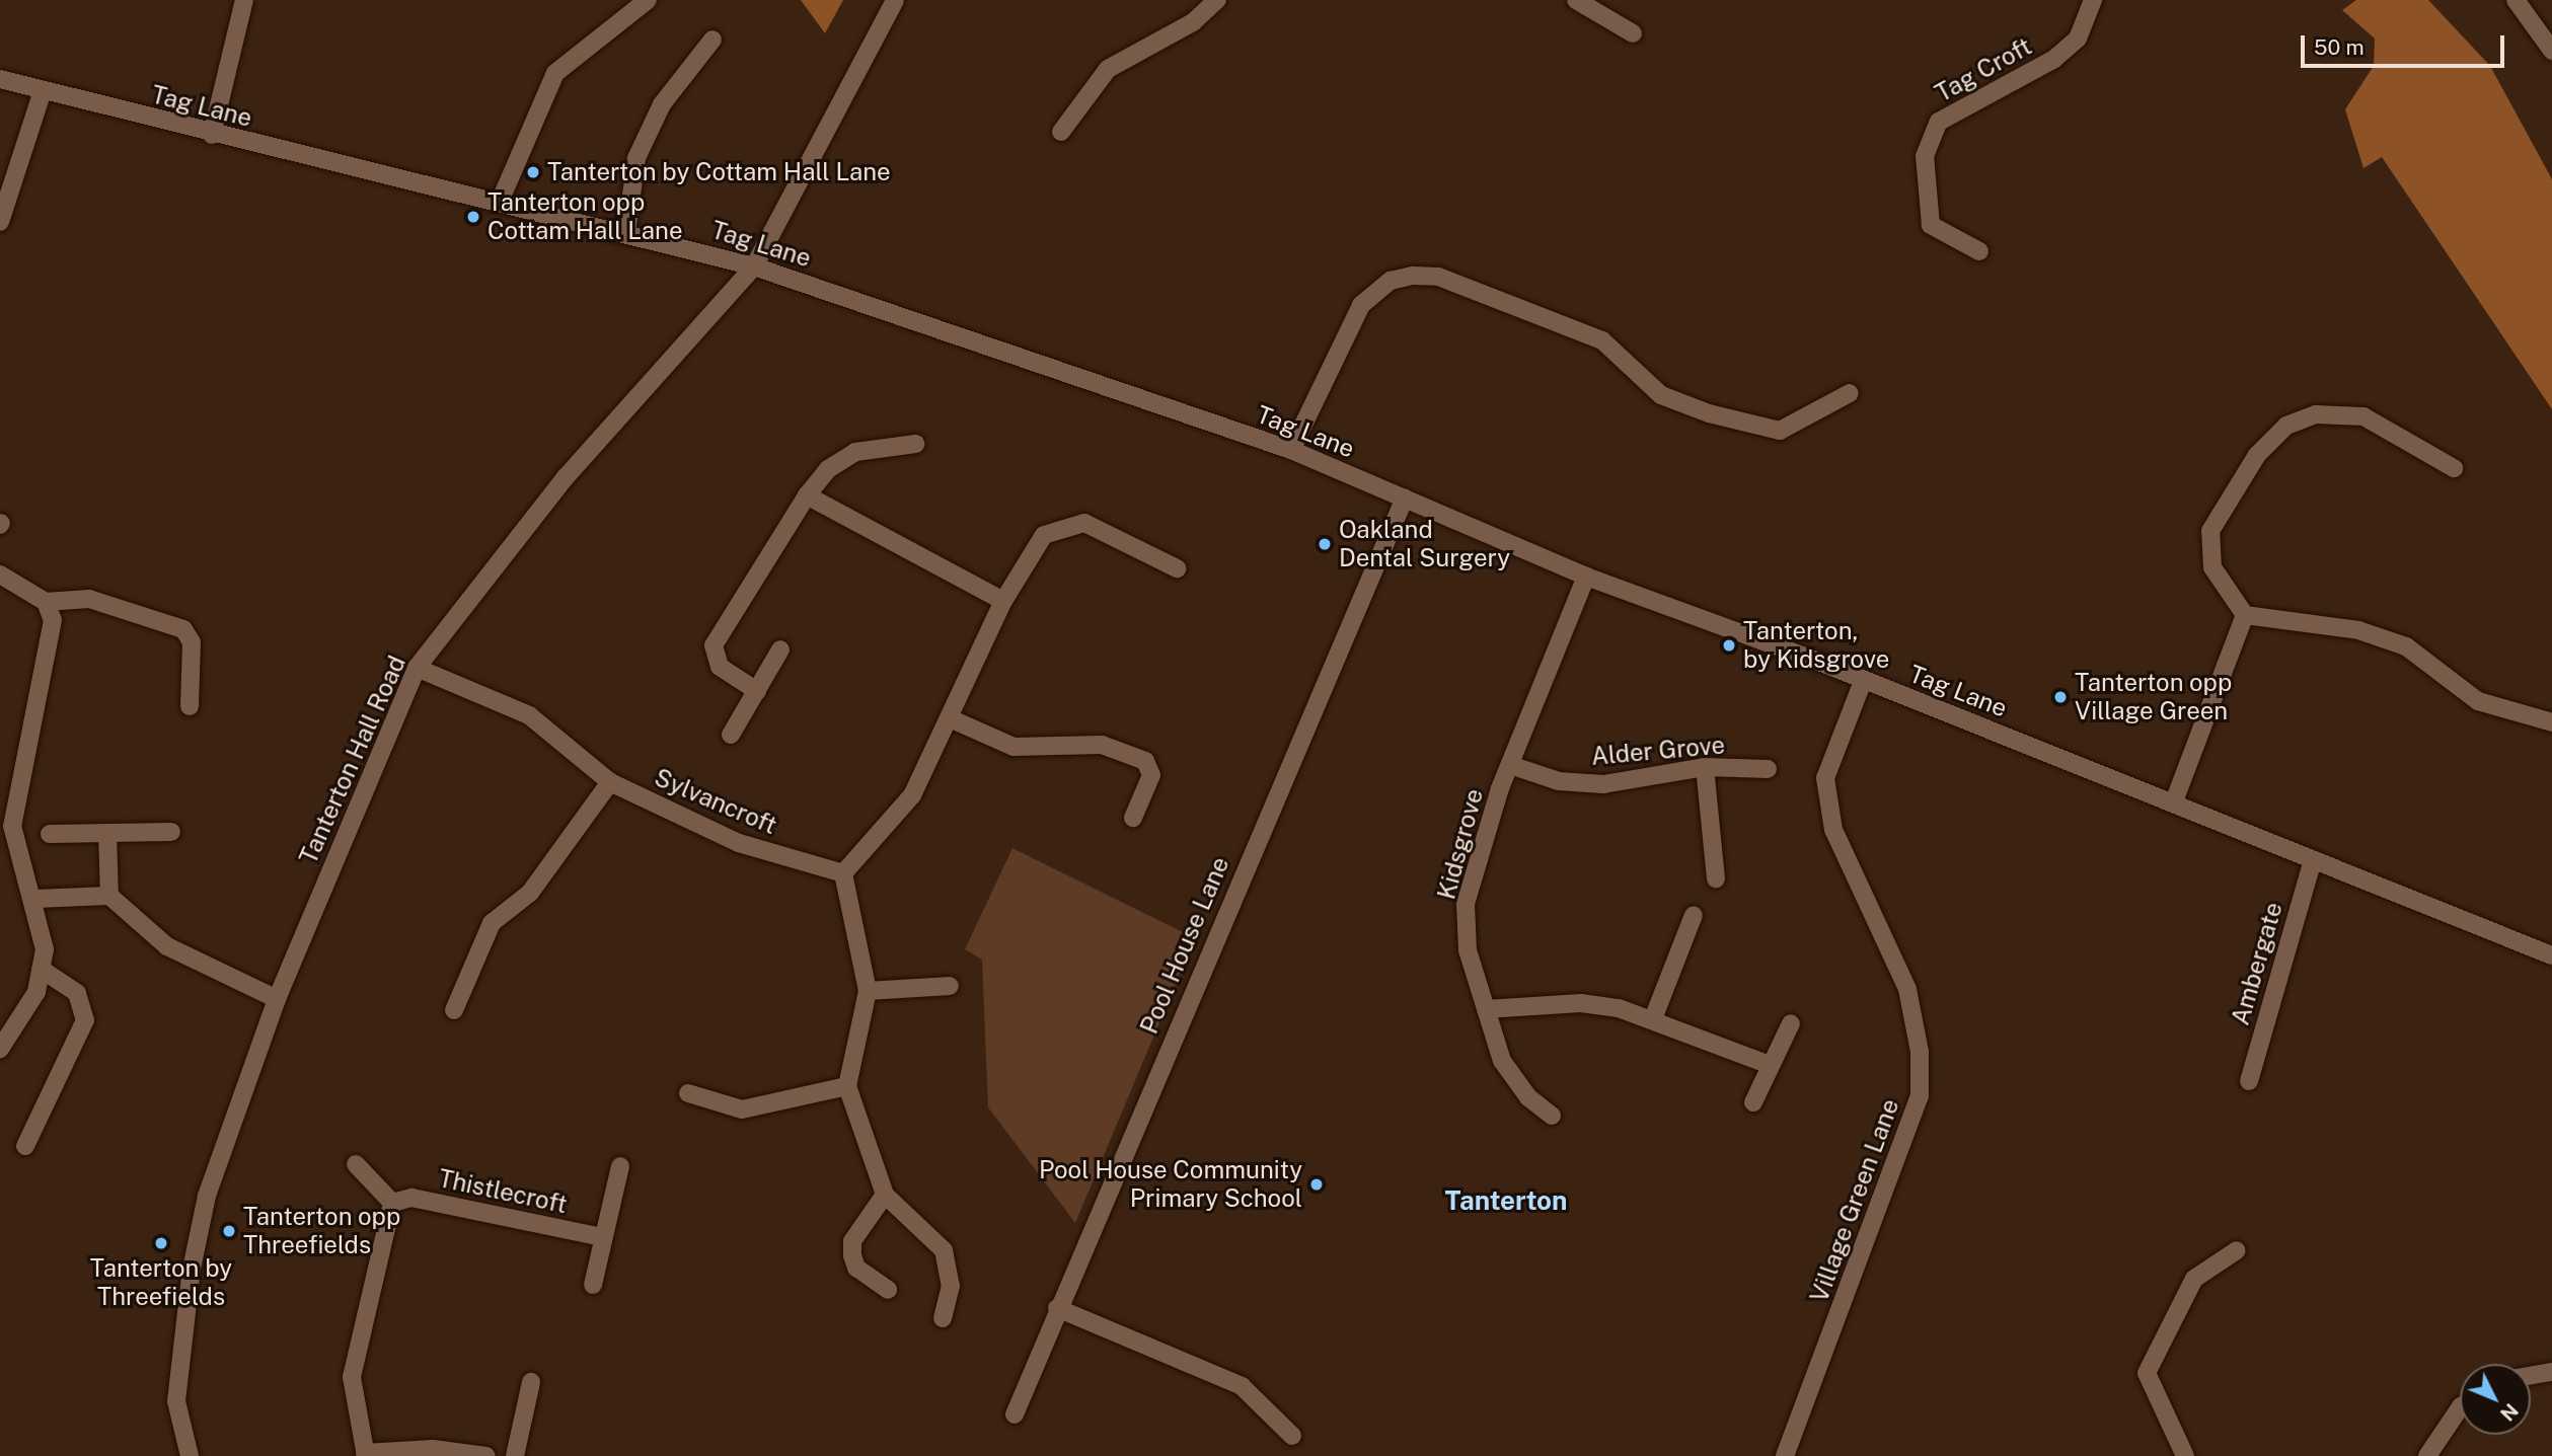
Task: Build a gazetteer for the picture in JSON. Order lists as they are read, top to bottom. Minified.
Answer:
{"streets":{"street":["Tag Croft","Tag Lane","Alder Grove","Tanterton Hall Road","Sylvancroft","Kidsgrove","Pool House Lane","Ambergate","Thistlecroft","Village Green Lane"]},"crossings":[["Tag Lane","Tanterton Hall Road"],["Tag Lane","Kidsgrove"],["Tag Lane","Pool House Lane"],["Tag Lane","Ambergate"],["Tag Lane","Village Green Lane"],["Alder Grove","Kidsgrove"],["Tanterton Hall Road","Sylvancroft"]],"districts":["Tanterton"],"places":["Tanterton by Cottam Hall Lane","Tanterton opp Cottam Hall Lane","Oakland Dental Surgery","Tanterton, by Kidsgrove","Tanterton opp Village Green","Pool House Community Primary School","Tanterton opp Threefields","Tanterton by Threefields"],"scale_bar":"50 m","north":"bottom right"}
